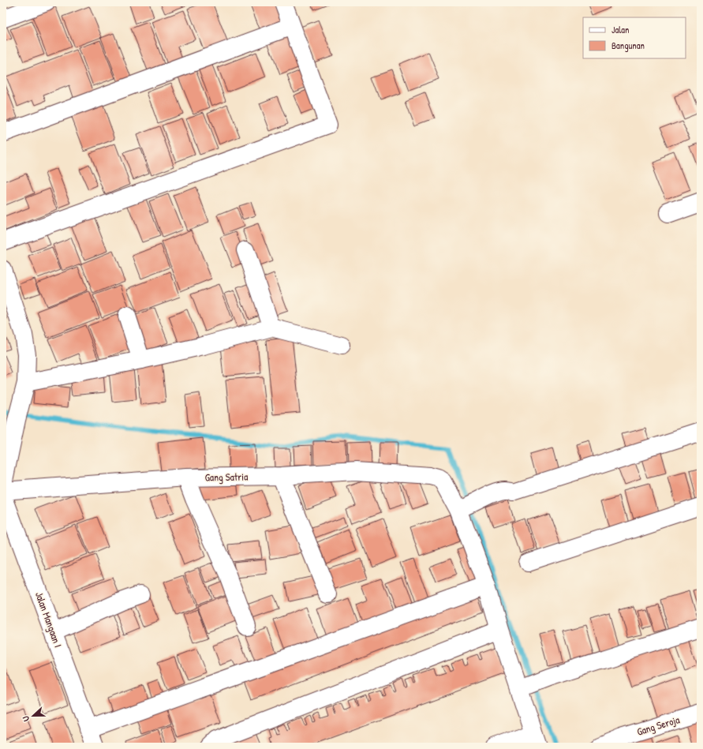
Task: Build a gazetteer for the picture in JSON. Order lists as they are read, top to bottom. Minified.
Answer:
{"streets":{"street":["Gang Satria","Jalan Mangaan I","Gang Seroja"]},"crossings":[["Gang Satria","Jalan Mangaan I"]],"legend":["Jalan","Bangunan"],"north":"left"}
